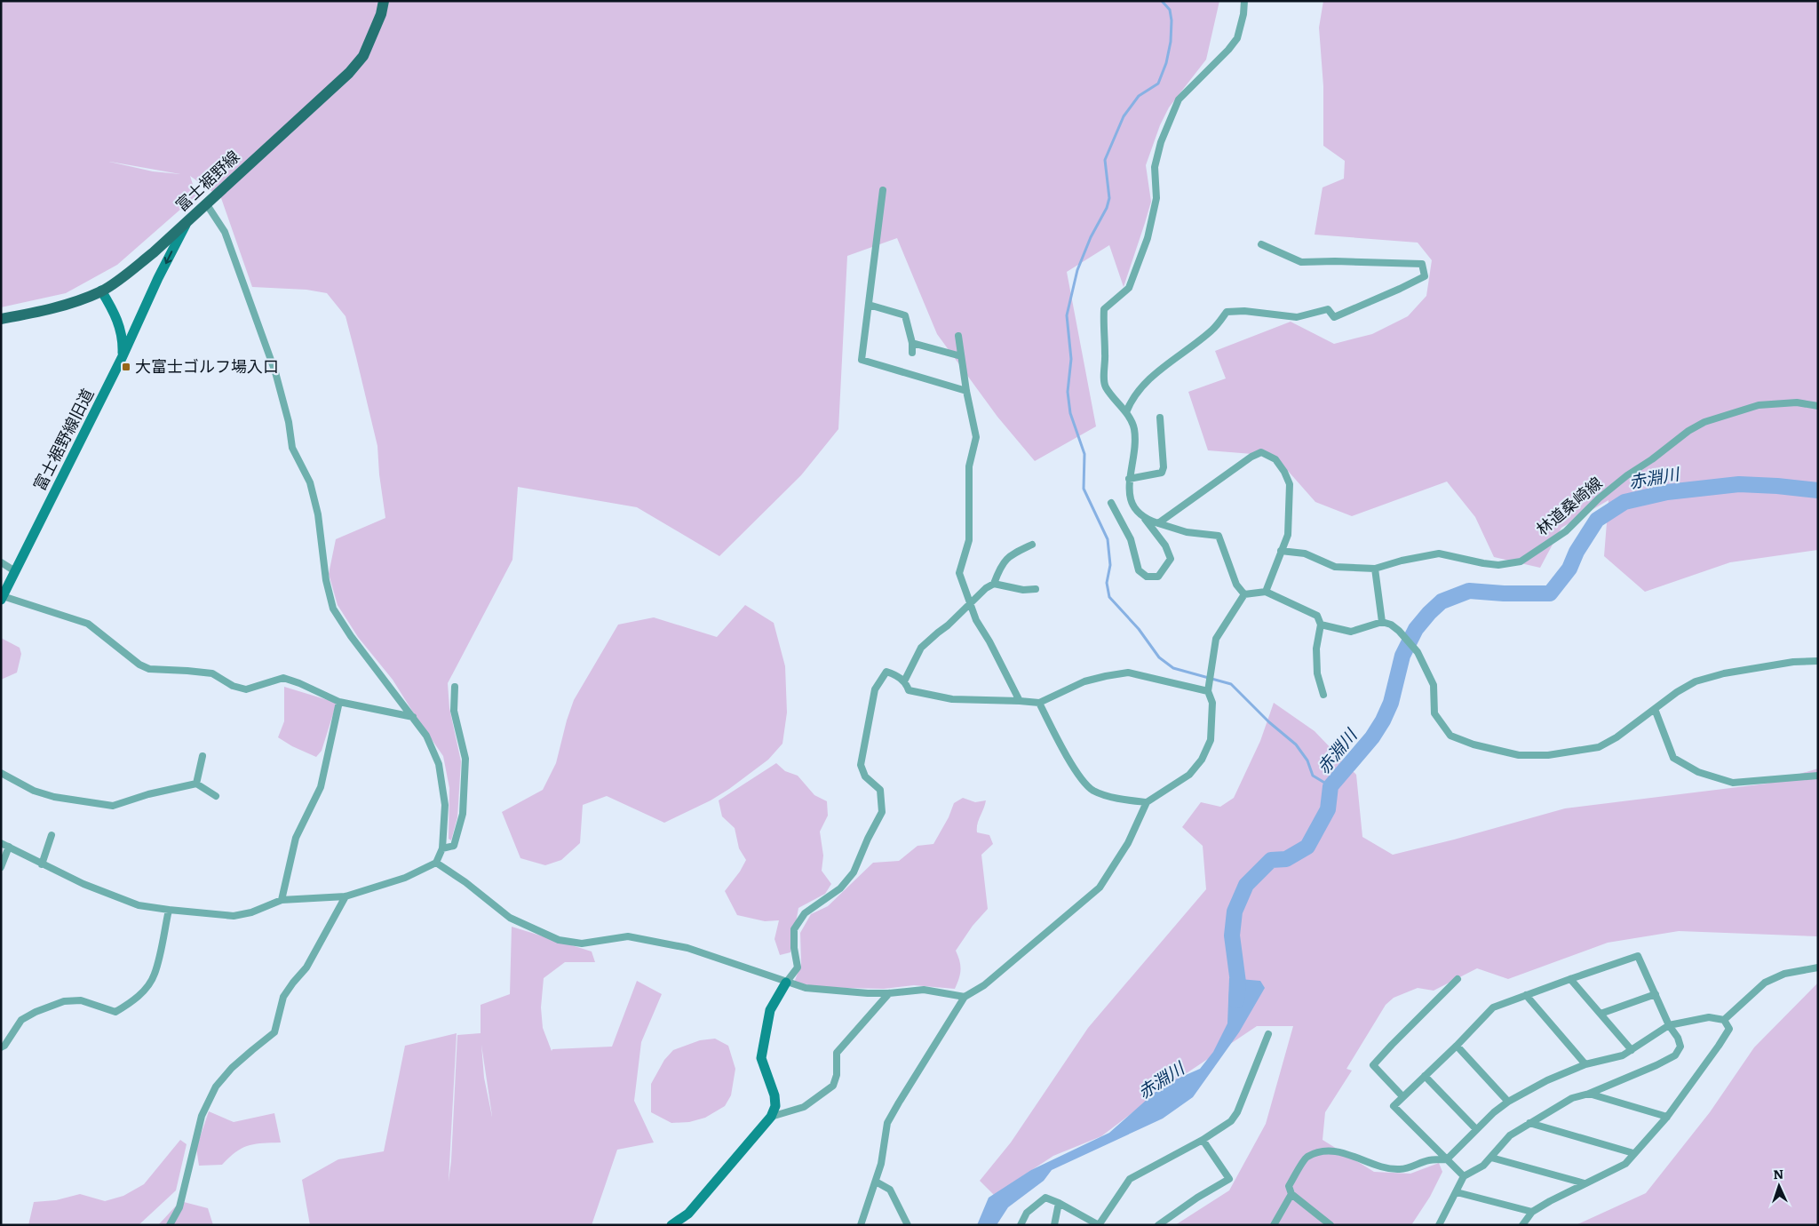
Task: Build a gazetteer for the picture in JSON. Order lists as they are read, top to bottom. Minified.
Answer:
{"streets":{"main road":["富士裾野線"],"street":["富士裾野線旧道","林道桑崎線"]},"crossings":[["富士裾野線","富士裾野線旧道"]],"water":["赤淵川"],"places":{"transit":["大富士ゴルフ場入口"]},"north":"top"}
